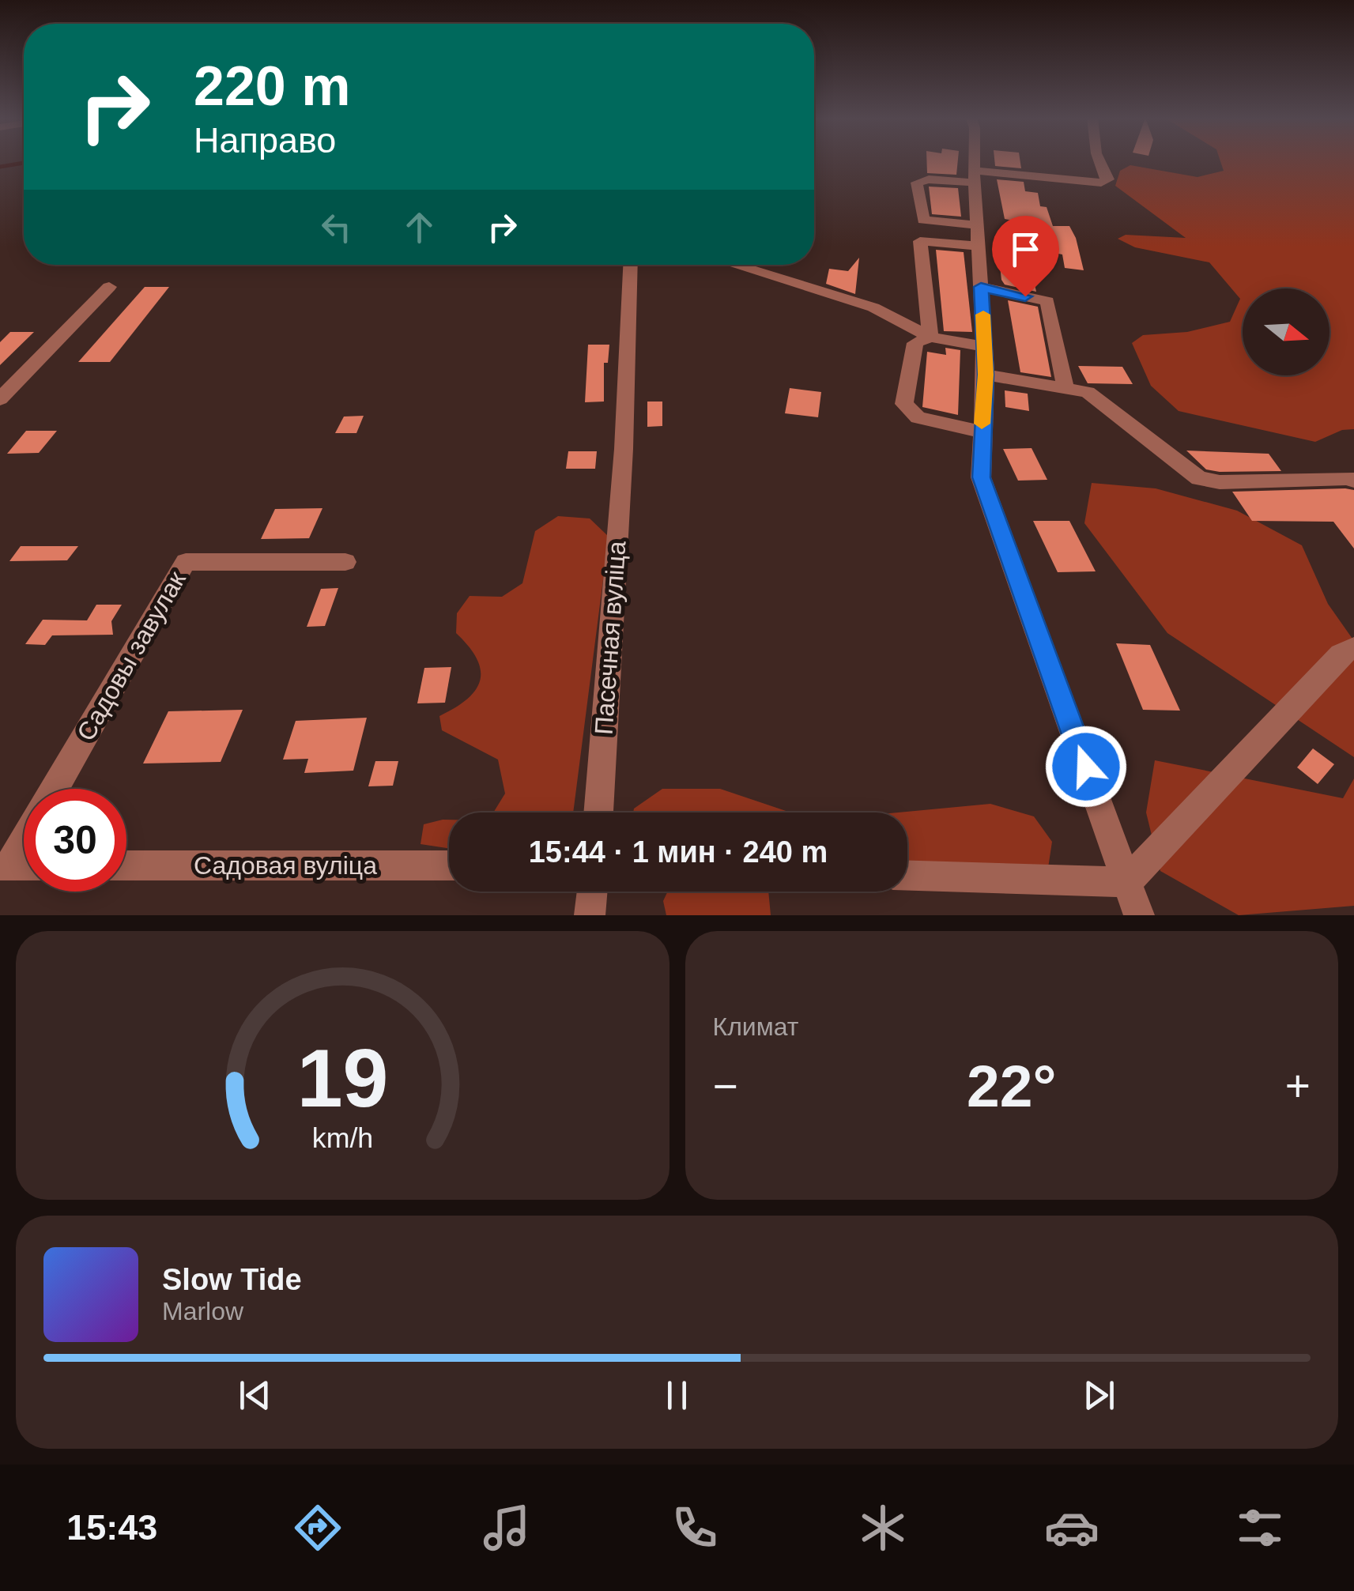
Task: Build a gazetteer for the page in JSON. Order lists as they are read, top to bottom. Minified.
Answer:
{"streets":{"street":["Пасечная вуліца","Садовы завулак","Садовая вуліца"]},"north":"right","page":{"turn":["220 m","Направо"],"limit":"30","trip":"15:44 · 1 мин · 240 m","tile":"Климат","heat":["−","22°","+"],"song":["Slow Tide","Marlow"],"tabs":"15:43","gauge":["19","km/h"]}}
